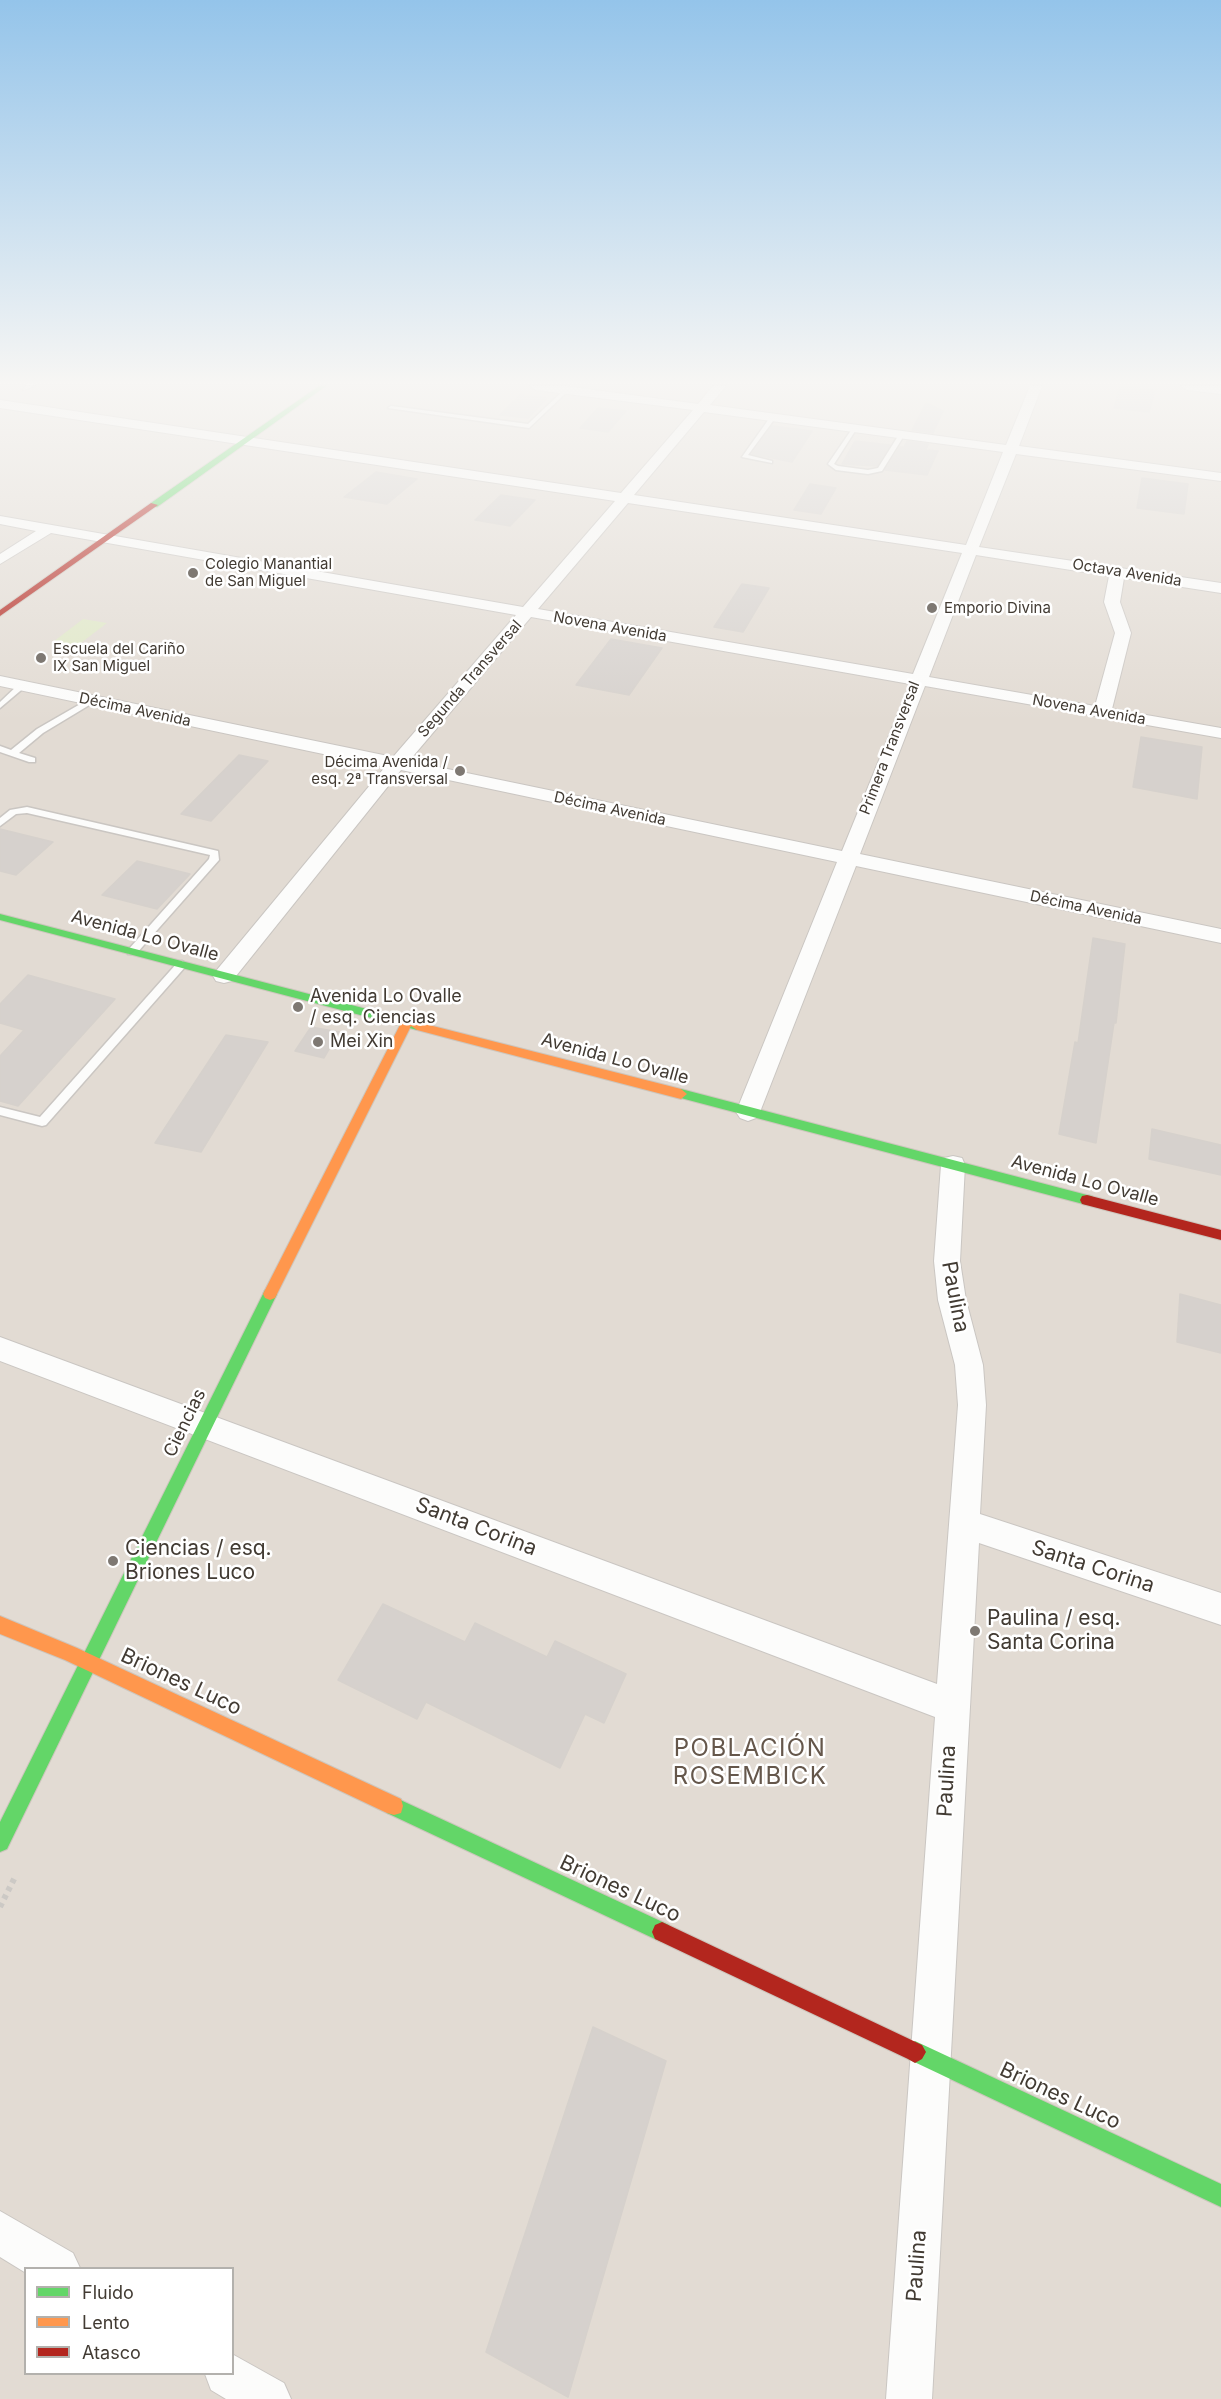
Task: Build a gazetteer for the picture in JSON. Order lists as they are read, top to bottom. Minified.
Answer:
{"streets":{"street":["Octava Avenida","Novena Avenida","Segunda Transversal","Décima Avenida","Primera Transversal","Avenida Lo Ovalle","Paulina","Ciencias","Santa Corina","Briones Luco"]},"crossings":[["Octava Avenida","Segunda Transversal"],["Octava Avenida","Primera Transversal"],["Novena Avenida","Segunda Transversal"],["Novena Avenida","Primera Transversal"],["Segunda Transversal","Décima Avenida"],["Segunda Transversal","Avenida Lo Ovalle"],["Décima Avenida","Primera Transversal"],["Primera Transversal","Avenida Lo Ovalle"],["Avenida Lo Ovalle","Paulina"],["Avenida Lo Ovalle","Ciencias"],["Paulina","Santa Corina"],["Paulina","Briones Luco"],["Ciencias","Santa Corina"],["Ciencias","Briones Luco"]],"districts":["POBLACIÓN ROSEMBICK"],"places":["Colegio Manantial de San Miguel","Emporio Divina","Escuela del Cariño IX San Miguel","Décima Avenida / esq. 2ª Transversal","Avenida Lo Ovalle / esq. Ciencias","Mei Xin","Ciencias / esq. Briones Luco","Paulina / esq. Santa Corina"],"legend":["Fluido","Lento","Atasco"]}
